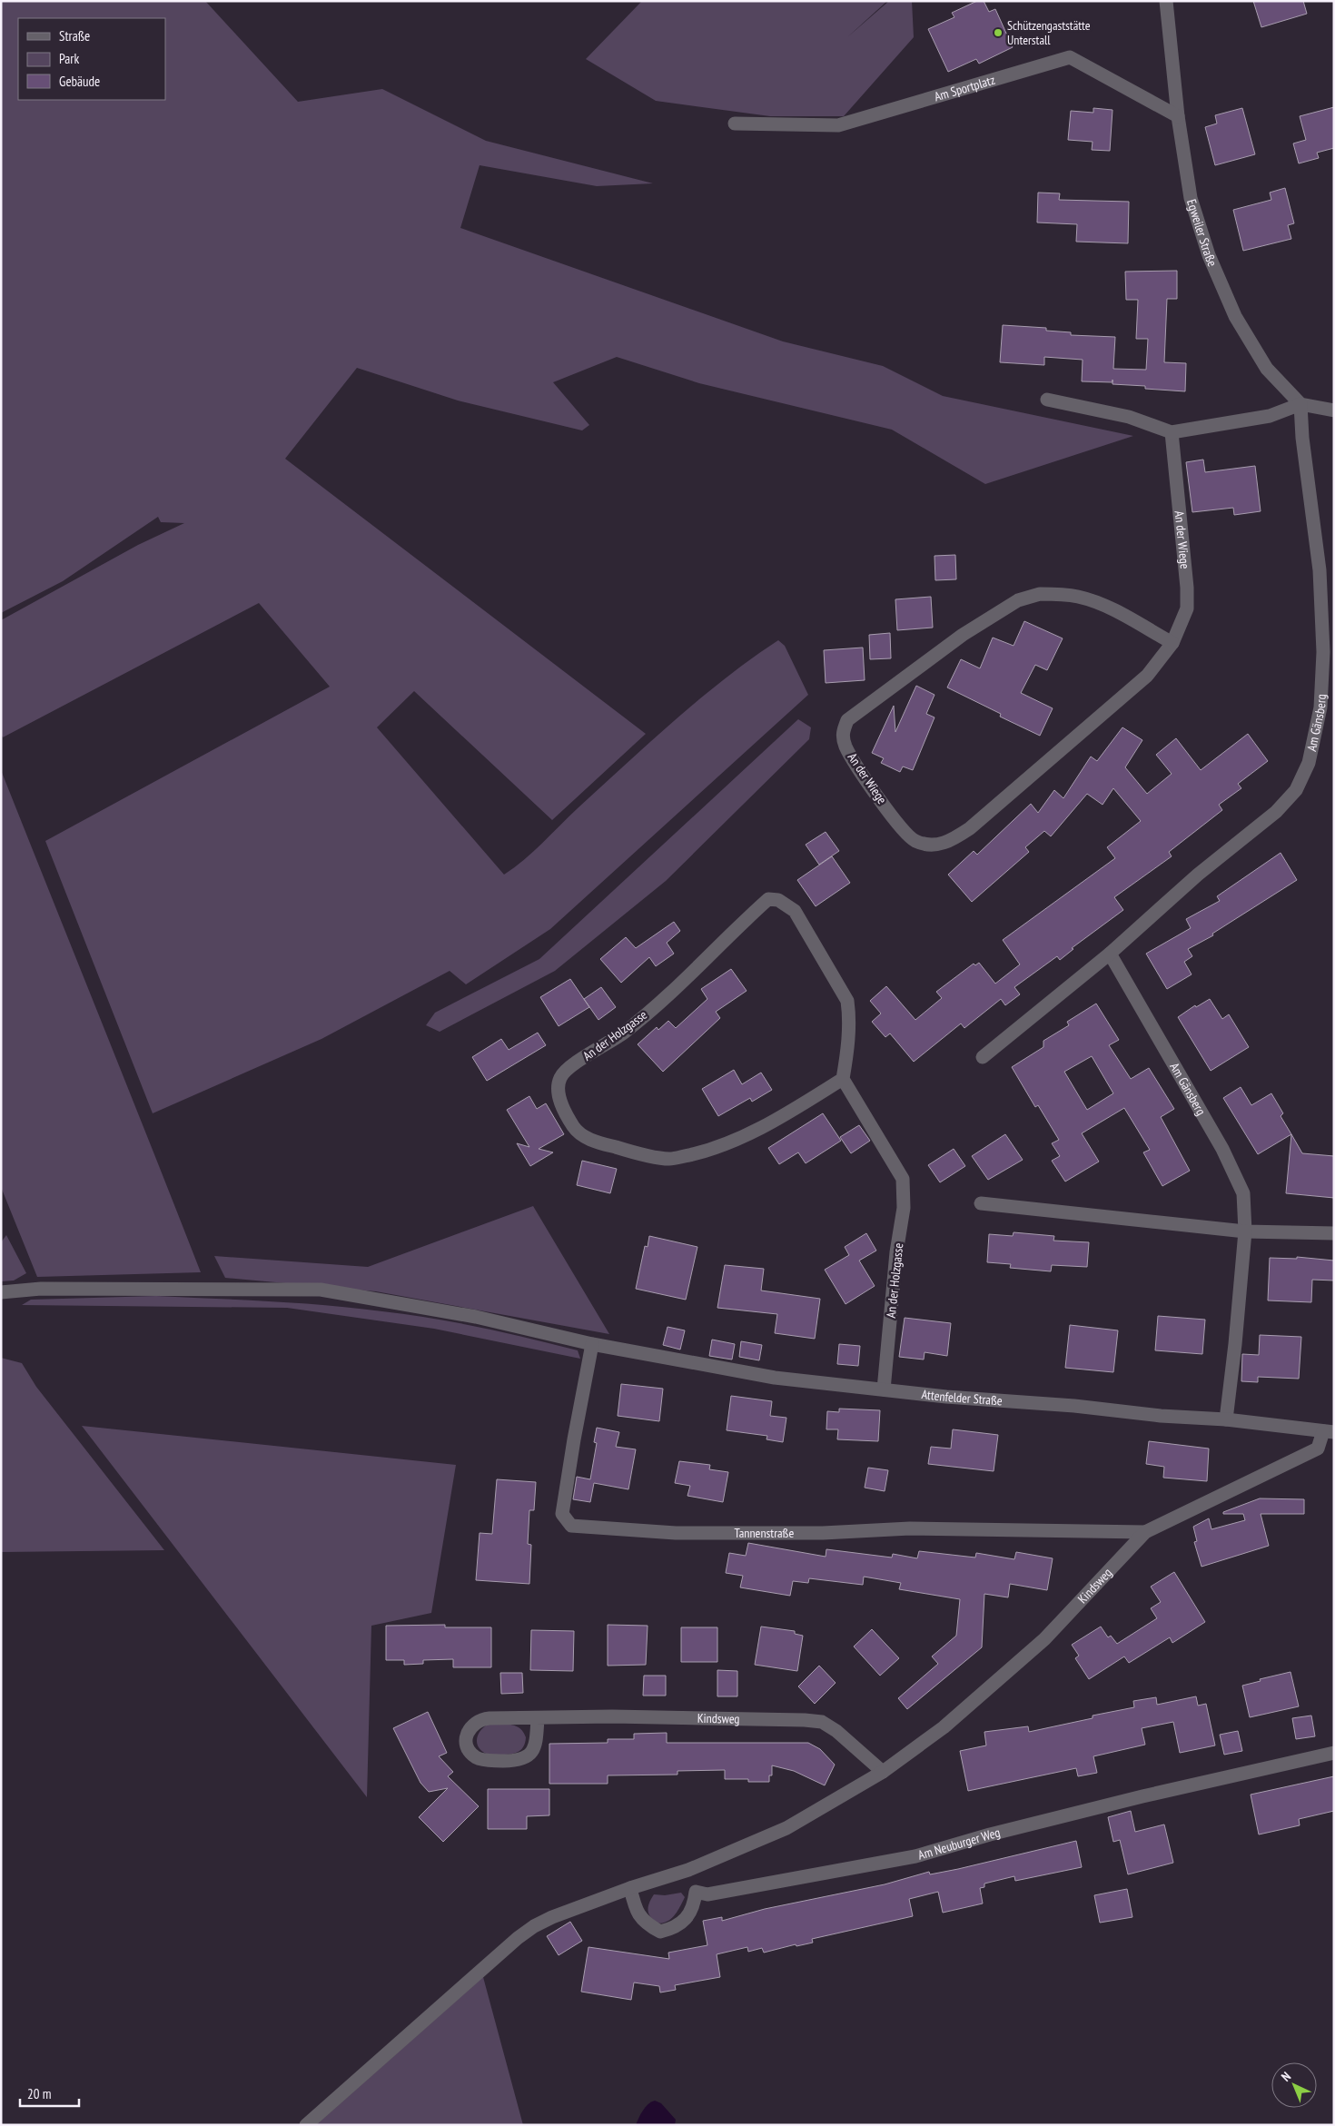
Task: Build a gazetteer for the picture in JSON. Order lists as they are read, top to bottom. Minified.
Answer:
{"streets":{"street":["Am Sportplatz","Egweiler Straße","An der Wiege","Am Gänsberg","An der Holzgasse","Attenfelder Straße","Tannenstraße","Kindsweg","Am Neuburger Weg"]},"crossings":[["Am Sportplatz","Egweiler Straße"],["Egweiler Straße","Am Gänsberg"],["Am Gänsberg","Attenfelder Straße"],["An der Holzgasse","Attenfelder Straße"],["Attenfelder Straße","Tannenstraße"],["Attenfelder Straße","Kindsweg"],["Tannenstraße","Kindsweg"],["Kindsweg","Am Neuburger Weg"]],"places":["Schützengaststätte Unterstall"],"legend":["Straße","Park","Gebäude"],"scale_bar":"20 m","north":"top left"}
